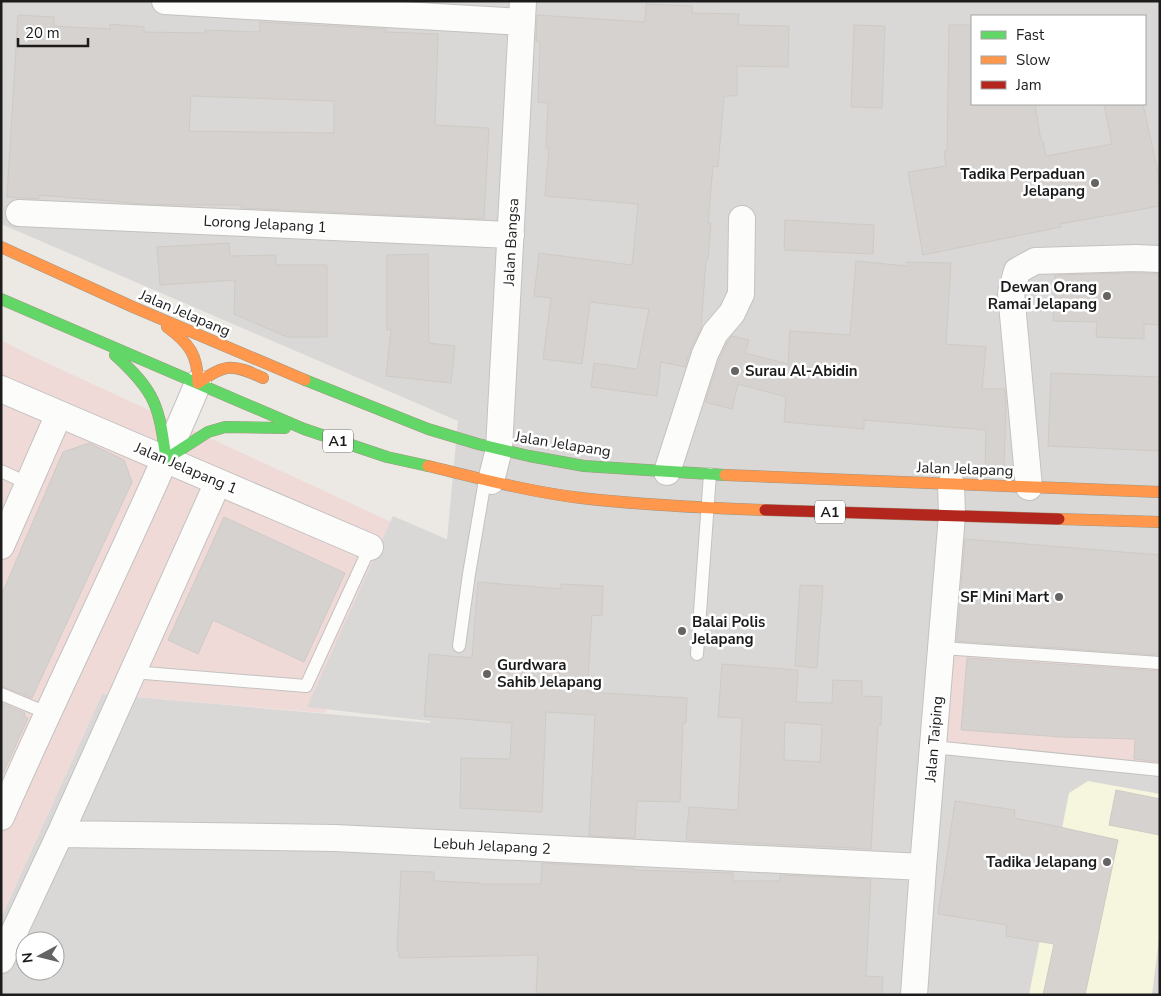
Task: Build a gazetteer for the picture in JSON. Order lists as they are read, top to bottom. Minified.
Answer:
{"streets":{"main road":["Jalan Jelapang","A1"],"street":["Lorong Jelapang 1","Jalan Bangsa","Jalan Jelapang 1","Jalan Taiping","Lebuh Jelapang 2"]},"crossings":[["Lorong Jelapang 1","Jalan Bangsa"],["Jalan Bangsa","Jalan Jelapang"],["Jalan Bangsa","A1"],["Jalan Jelapang","Jalan Taiping"],["A1","Jalan Taiping"],["Jalan Taiping","Lebuh Jelapang 2"]],"places":["Tadika Perpaduan Jelapang","Dewan Orang Ramai Jelapang","Surau Al-Abidin","SF Mini Mart","Balai Polis Jelapang","Gurdwara Sahib Jelapang","Tadika Jelapang"],"legend":["Fast","Slow","Jam"],"scale_bar":"20 m","north":"left"}
